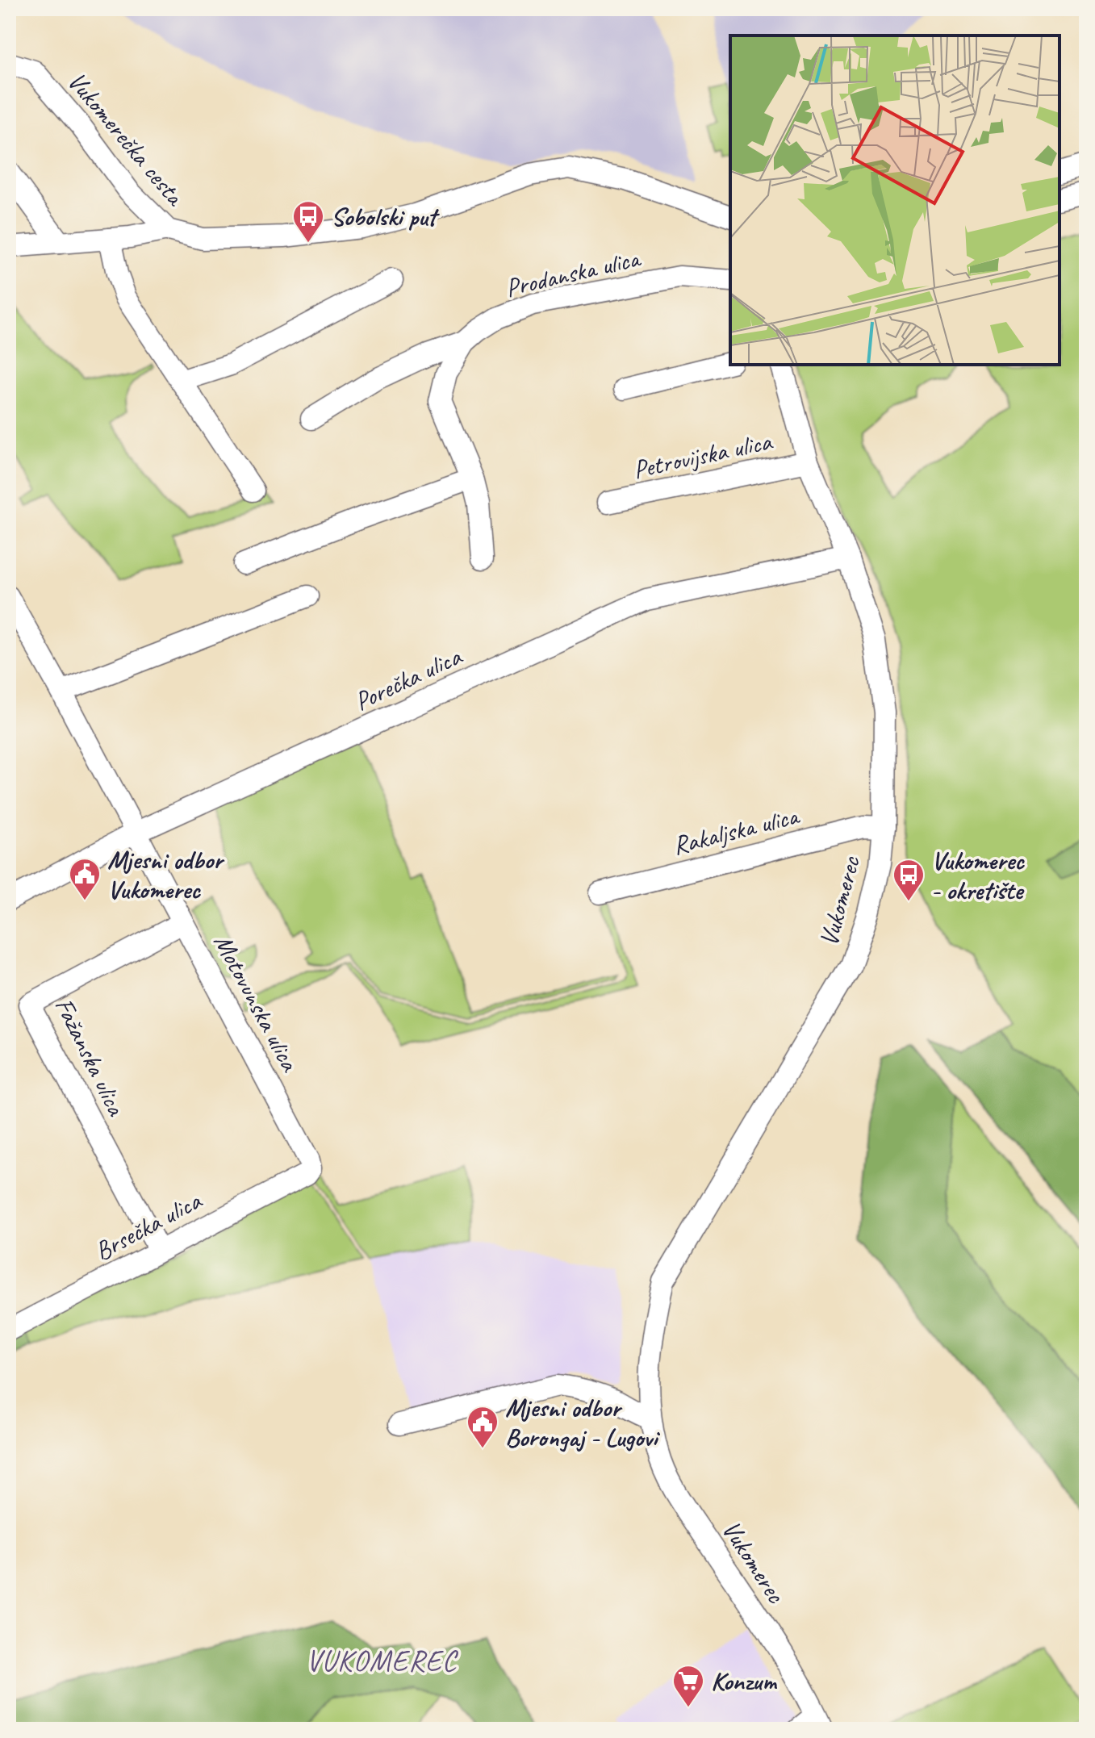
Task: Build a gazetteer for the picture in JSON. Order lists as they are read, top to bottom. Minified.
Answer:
{"streets":{"street":["Vukomerečka cesta","Prodanska ulica","Petrovijska ulica","Porečka ulica","Rakaljska ulica","Vukomerec","Motovunska ulica","Fažanska ulica","Brsečka ulica"]},"crossings":[["Petrovijska ulica","Vukomerec"],["Porečka ulica","Vukomerec"],["Porečka ulica","Motovunska ulica"],["Rakaljska ulica","Vukomerec"],["Motovunska ulica","Fažanska ulica"],["Motovunska ulica","Brsečka ulica"],["Fažanska ulica","Brsečka ulica"]],"districts":["VUKOMEREC"],"places":{"bus stop":["Sobolski put","Vukomerec - okretište"],"public building":["Mjesni odbor Vukomerec","Mjesni odbor Borongaj - Lugovi"],"supermarket":["Konzum"]}}
